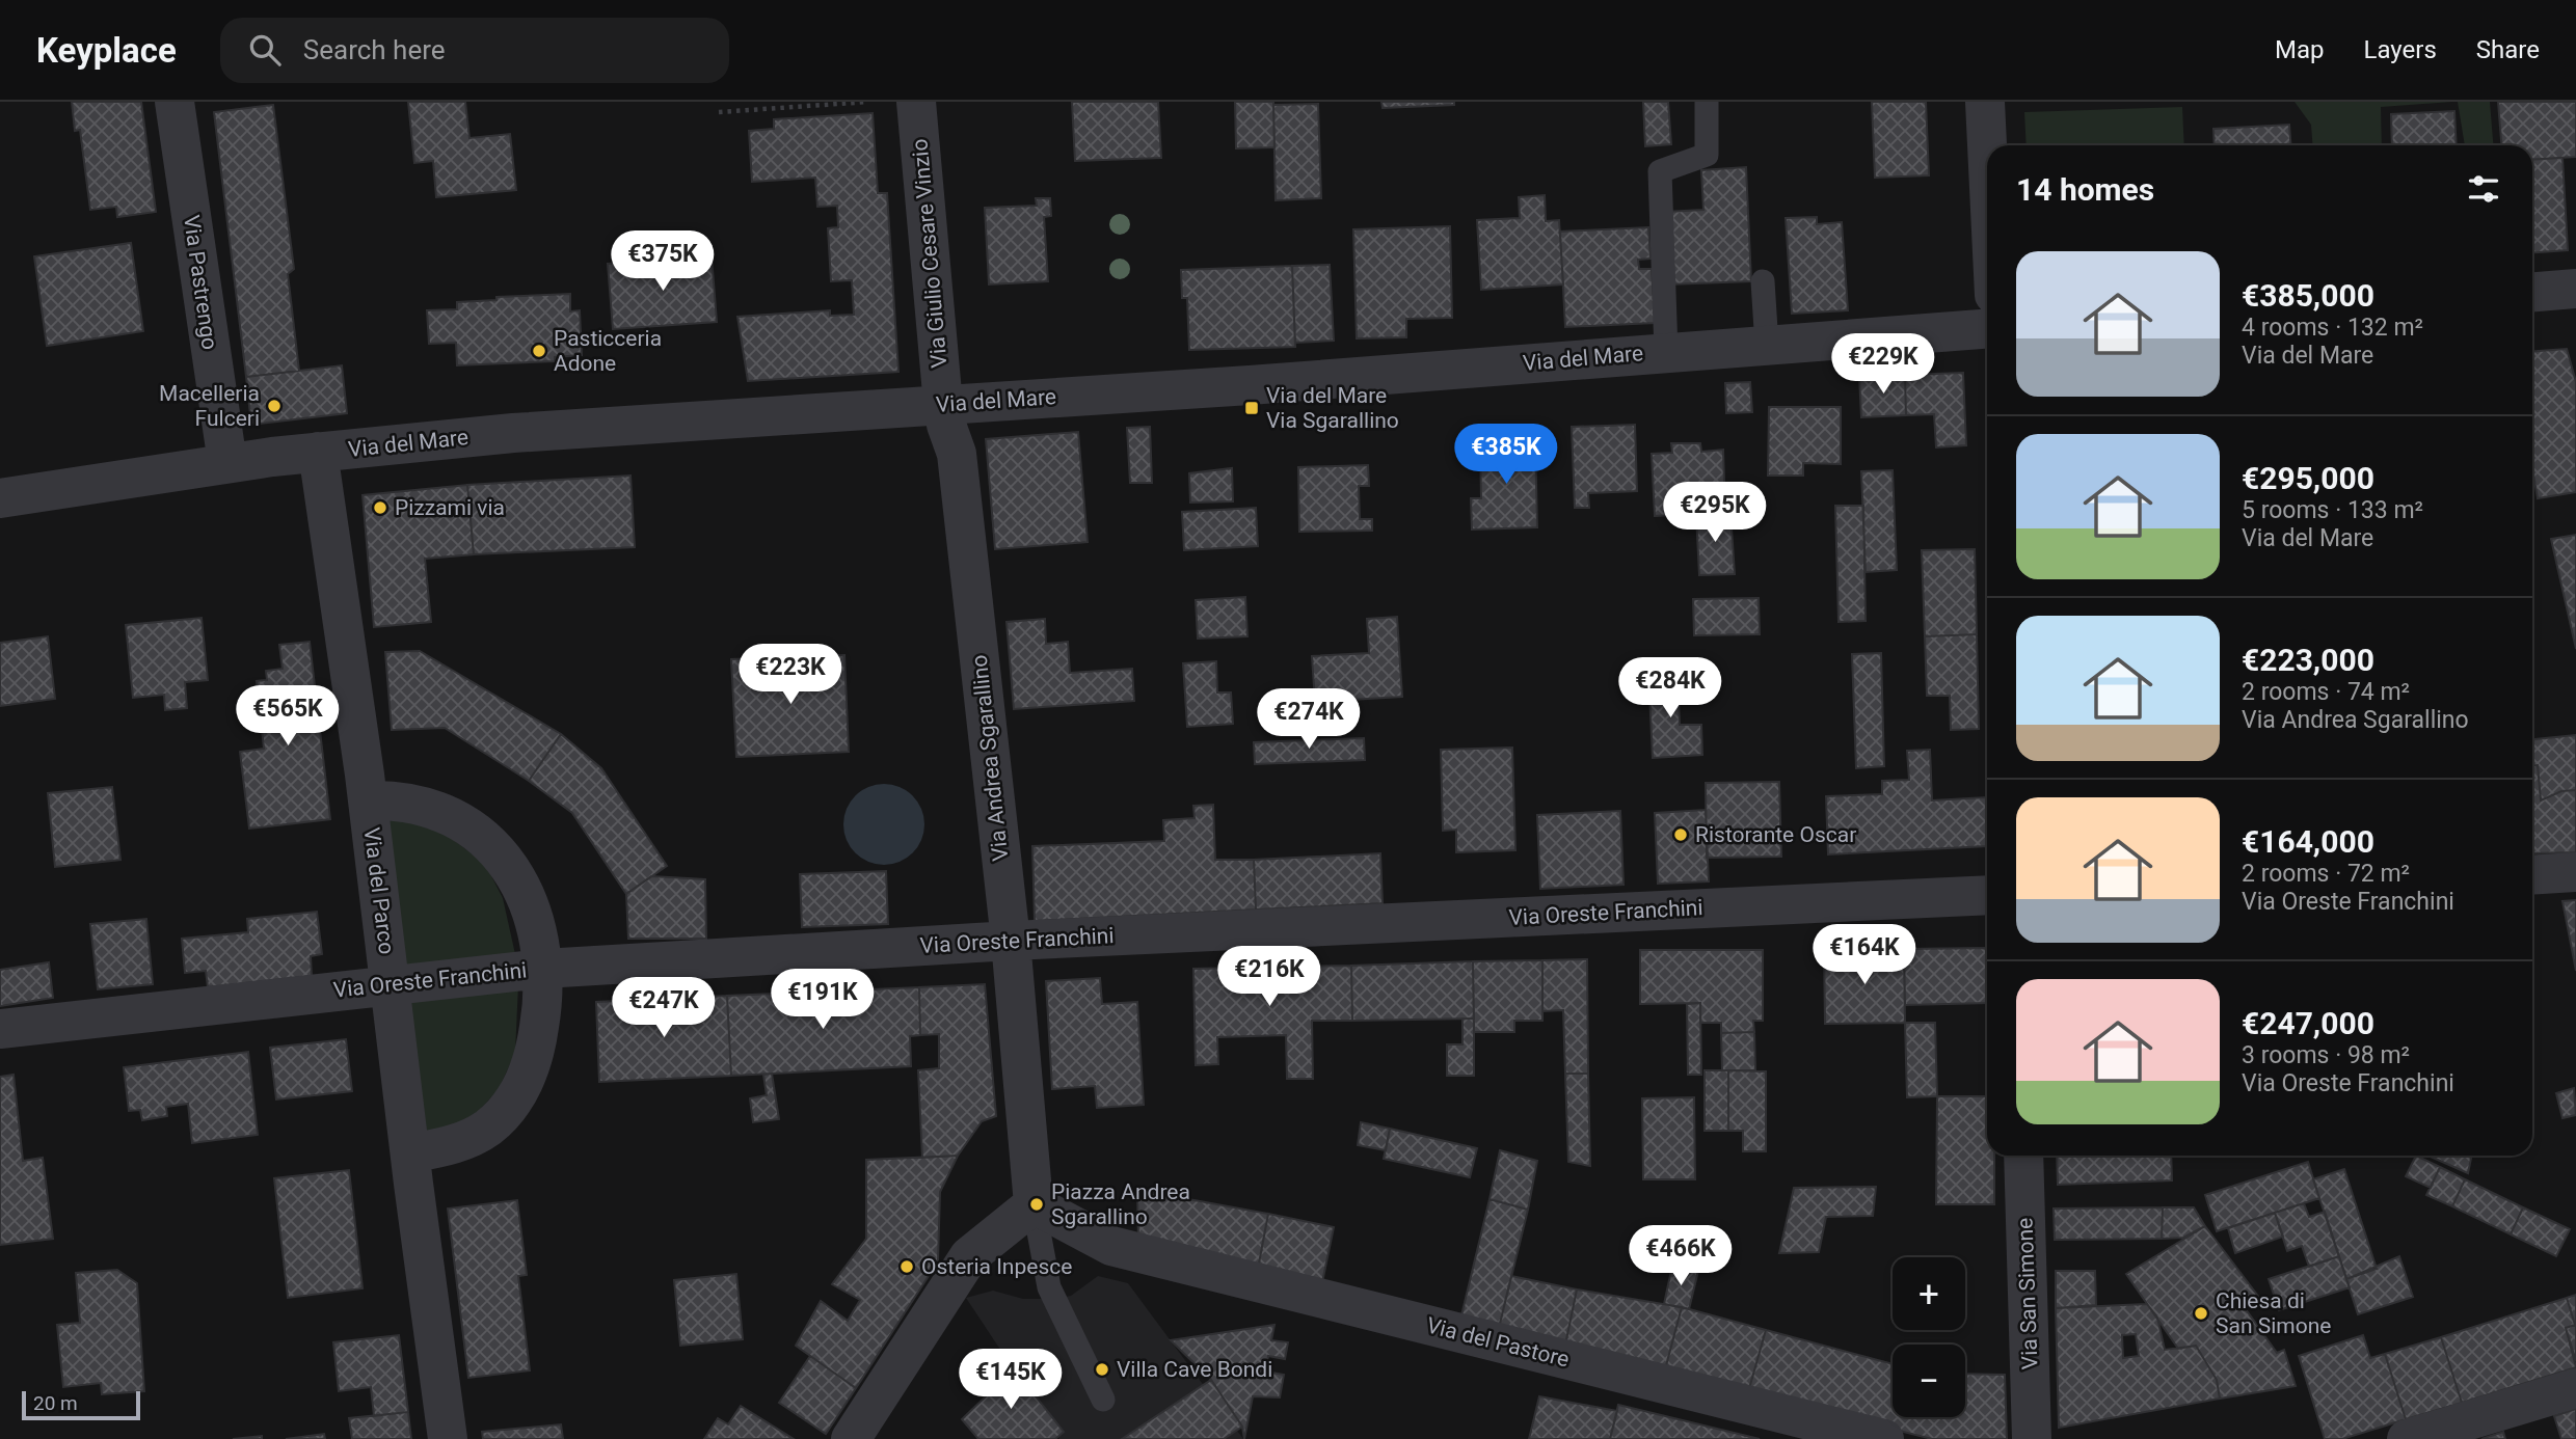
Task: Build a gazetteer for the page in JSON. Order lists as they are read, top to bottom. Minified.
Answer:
{"streets":{"street":["Via Giulio Cesare Vinzio","Via Pastrengo","Via del Mare","Via Andrea Sgarallino","Via del Parco","Via Oreste Franchini","Via San Simone","Via del Pastore"]},"crossings":[["Via Giulio Cesare Vinzio","Via del Mare"],["Via Giulio Cesare Vinzio","Via Andrea Sgarallino"],["Via Pastrengo","Via del Mare"],["Via del Mare","Via Andrea Sgarallino"],["Via del Mare","Via del Parco"],["Via Andrea Sgarallino","Via Oreste Franchini"],["Via Andrea Sgarallino","Via del Pastore"],["Via del Parco","Via Oreste Franchini"]],"places":{"other":["Pasticceria Adone","Macelleria Fulceri","Pizzami via","Ristorante Oscar","Piazza Andrea Sgarallino","Osteria Inpesce","Chiesa di San Simone","Villa Cave Bondi"],"transit":["Via del Mare Via Sgarallino"]},"scale_bar":"20 m","page":{"header":"Keyplace","search":"Search here","nav":["Map","Layers","Share"],"heading":"14 homes","price":["€375K","€229K","€385K","€295K","€223K","€284K","€565K","€274K","€164K","€216K","€191K","€247K","€466K","€145K"],"list":[{"name":"€385,000","note":"4 rooms · 132 m² · Via del Mare"},{"name":"€295,000","note":"5 rooms · 133 m² · Via del Mare"},{"name":"€223,000","note":"2 rooms · 74 m² · Via Andrea Sgarallino"},{"name":"€164,000","note":"2 rooms · 72 m² · Via Oreste Franchini"},{"name":"€247,000","note":"3 rooms · 98 m² · Via Oreste Franchini"}],"map_buttons":["+","−"],"scale":"20 m"}}
